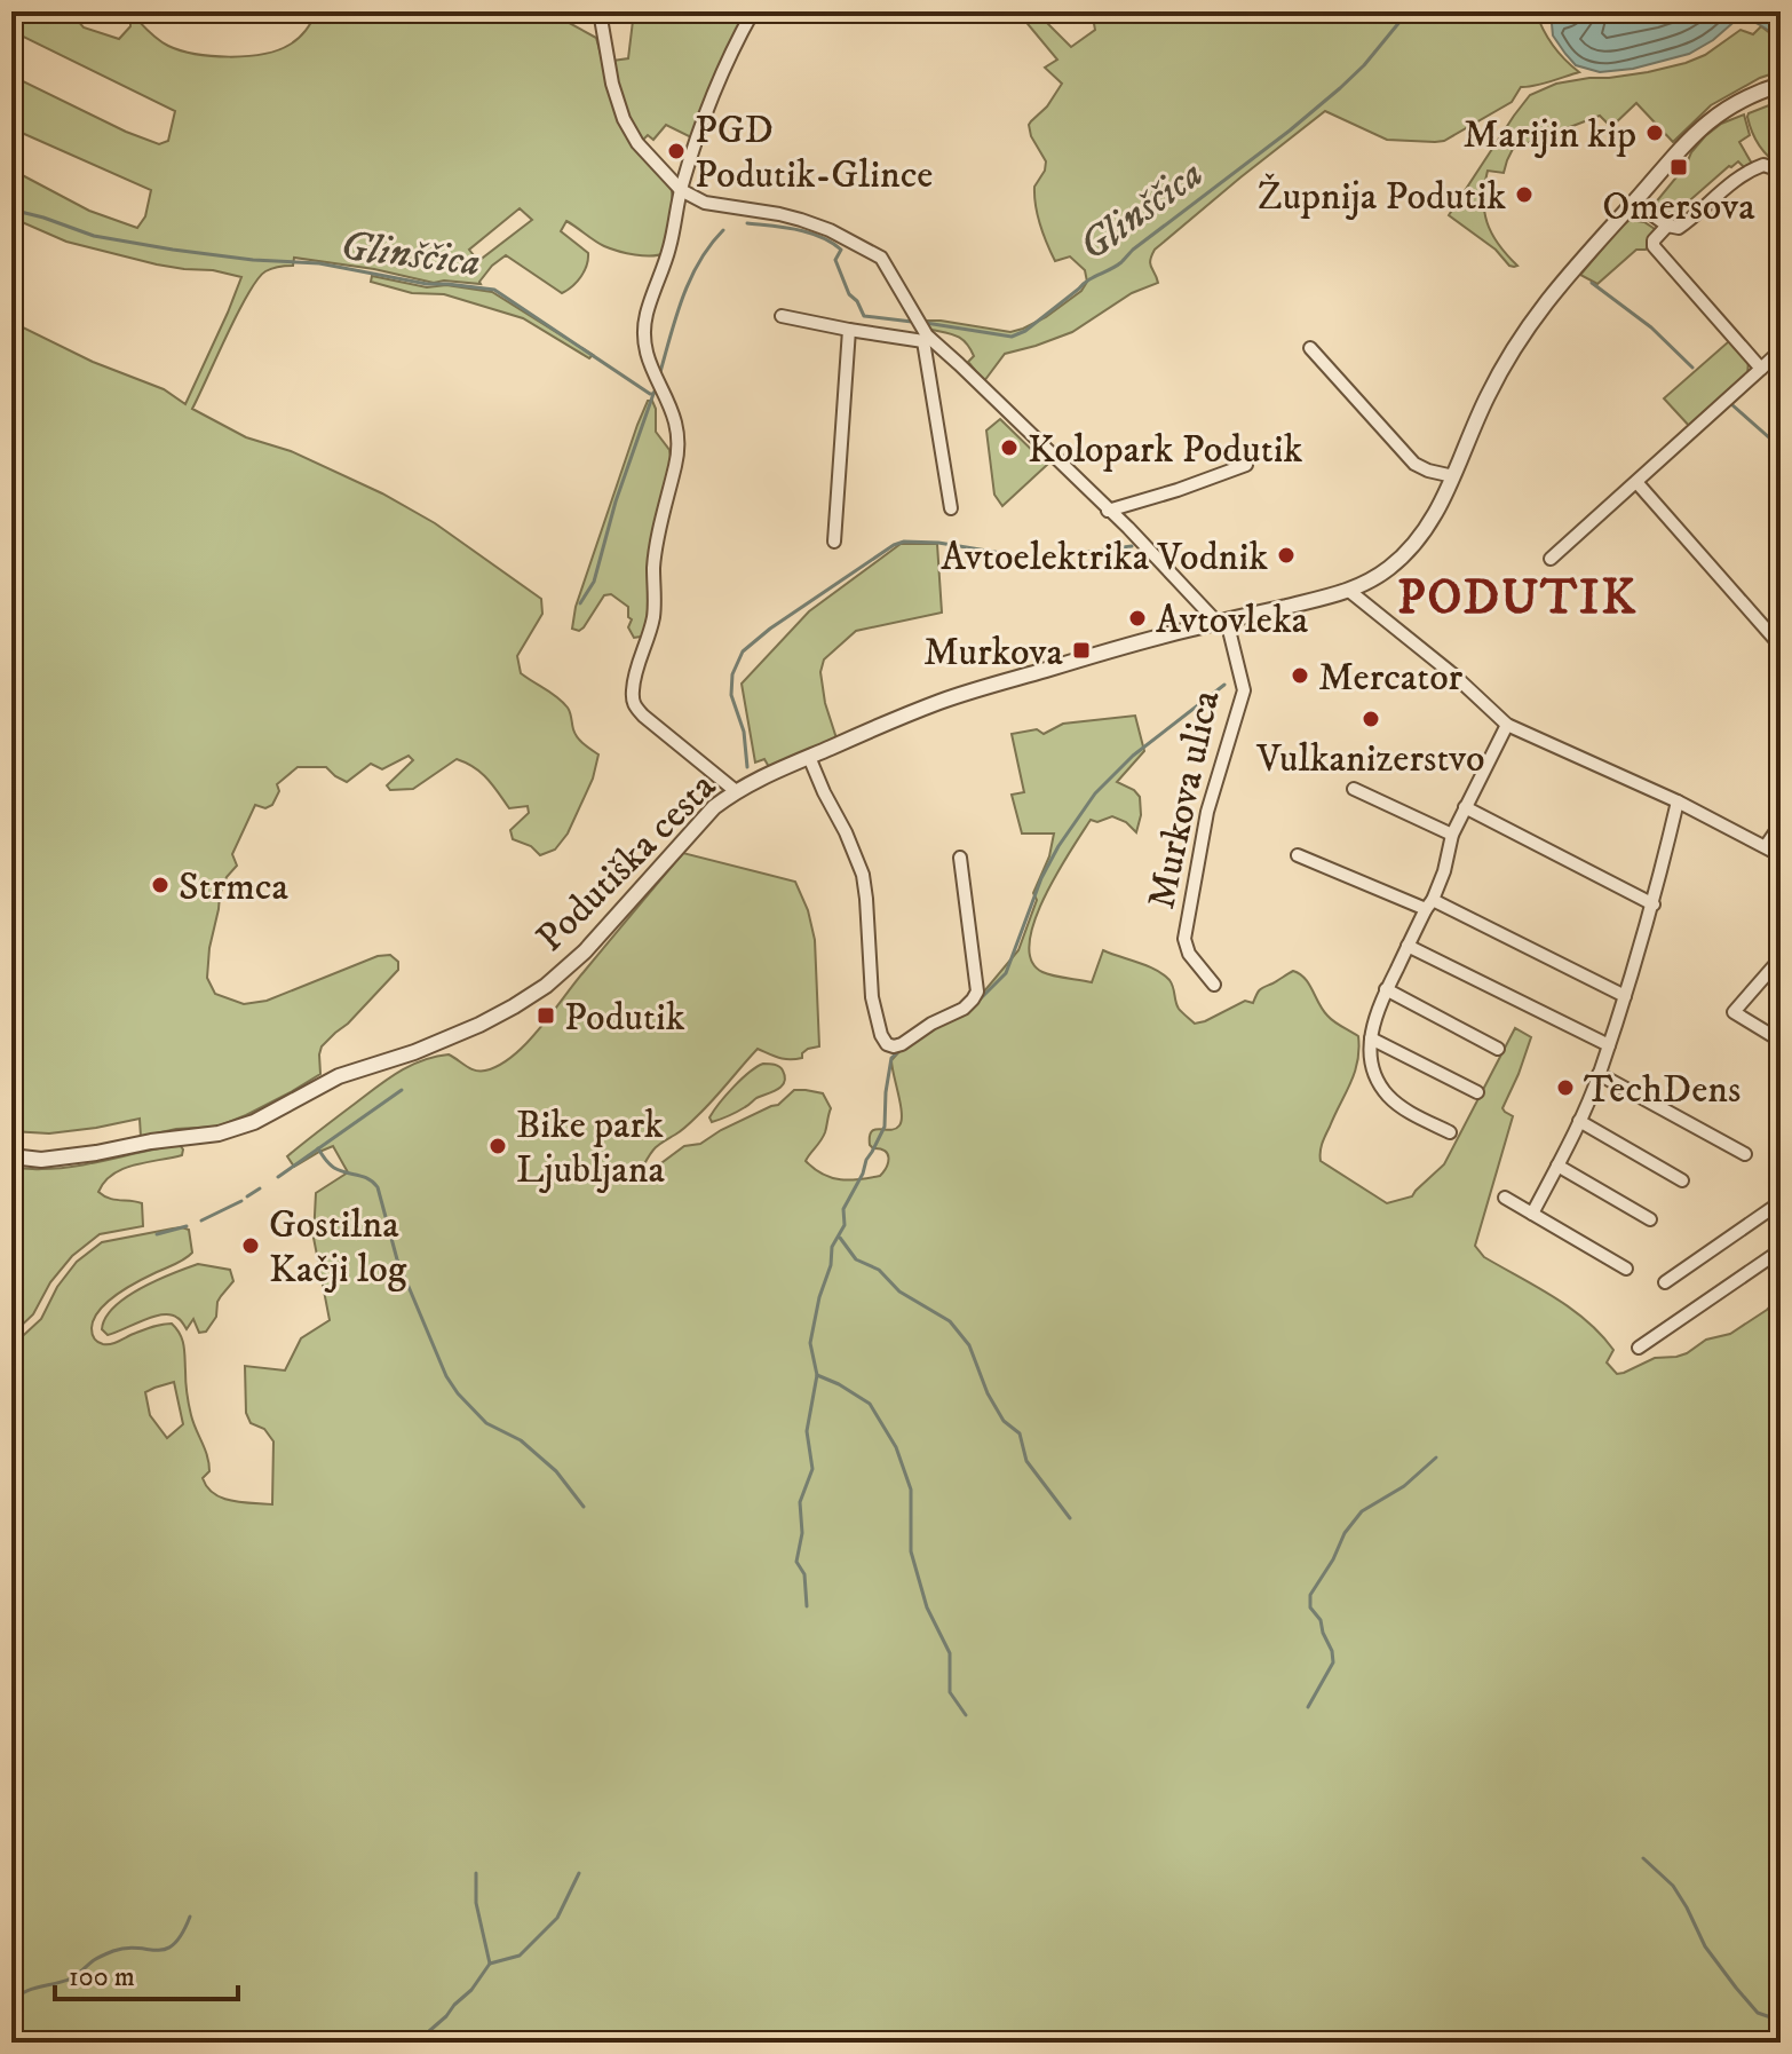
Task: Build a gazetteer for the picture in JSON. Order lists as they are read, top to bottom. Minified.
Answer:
{"streets":{"street":["Murkova ulica","Podutiška cesta"]},"crossings":[["Murkova ulica","Podutiška cesta"]],"districts":["PODUTIK"],"water":["Glinščica"],"places":{"other":["Marijin kip","PGD Podutik-Glince","Župnija Podutik","Kolopark Podutik","Avtoelektrika Vodnik","Avtovleka","Mercator","Vulkanizerstvo","Strmca","TechDens","Bike park Ljubljana","Gostilna Kačji log"],"transit":["Omersova","Murkova","Podutik"]},"scale_bar":"100 m"}
